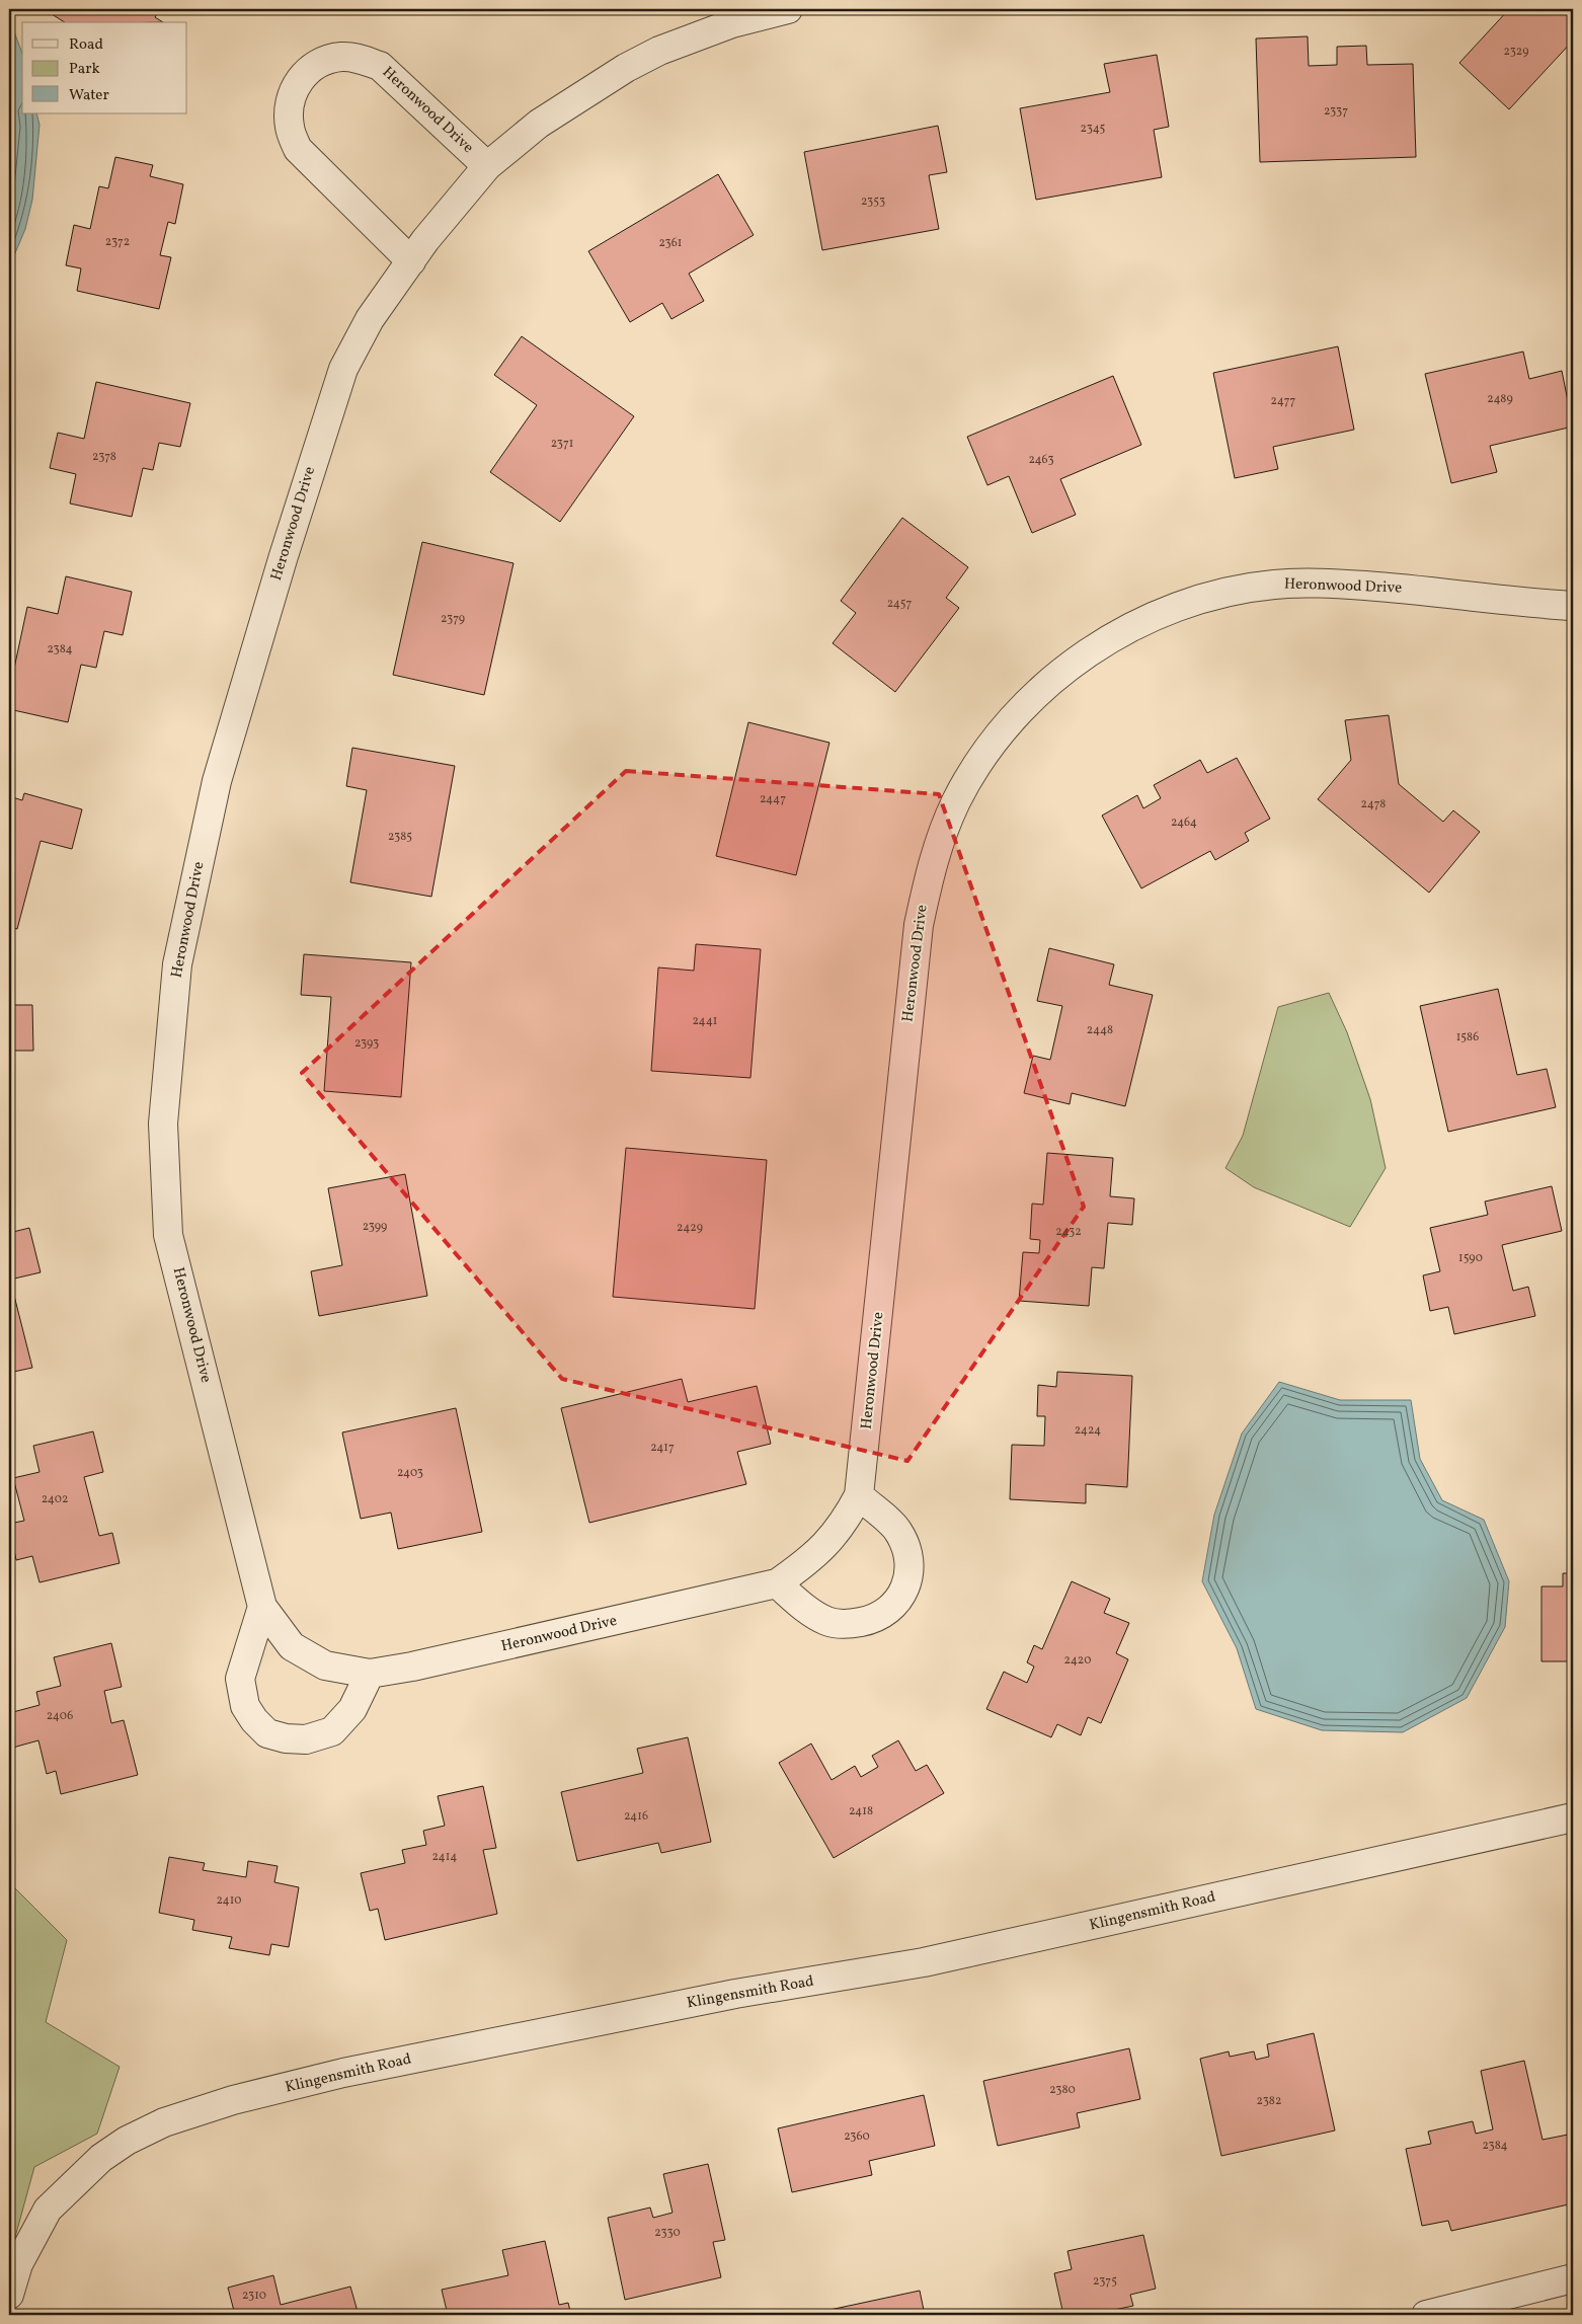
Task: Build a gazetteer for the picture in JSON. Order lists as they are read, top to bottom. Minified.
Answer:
{"streets":{"street":["Heronwood Drive","Klingensmith Road"]},"house_numbers":["2329","2337","2345","2353","2372","2361","2489","2477","2371","2378","2463","2457","2379","2384","2447","2478","2464","2385","2441","2448","1586","2393","2399","2429","2432","1590","2424","2417","2403","2402","2420","2406","2418","2416","2414","2410","2380","2382","2360","2384","2330","2375","2310"],"legend":["Road","Park","Water"]}
